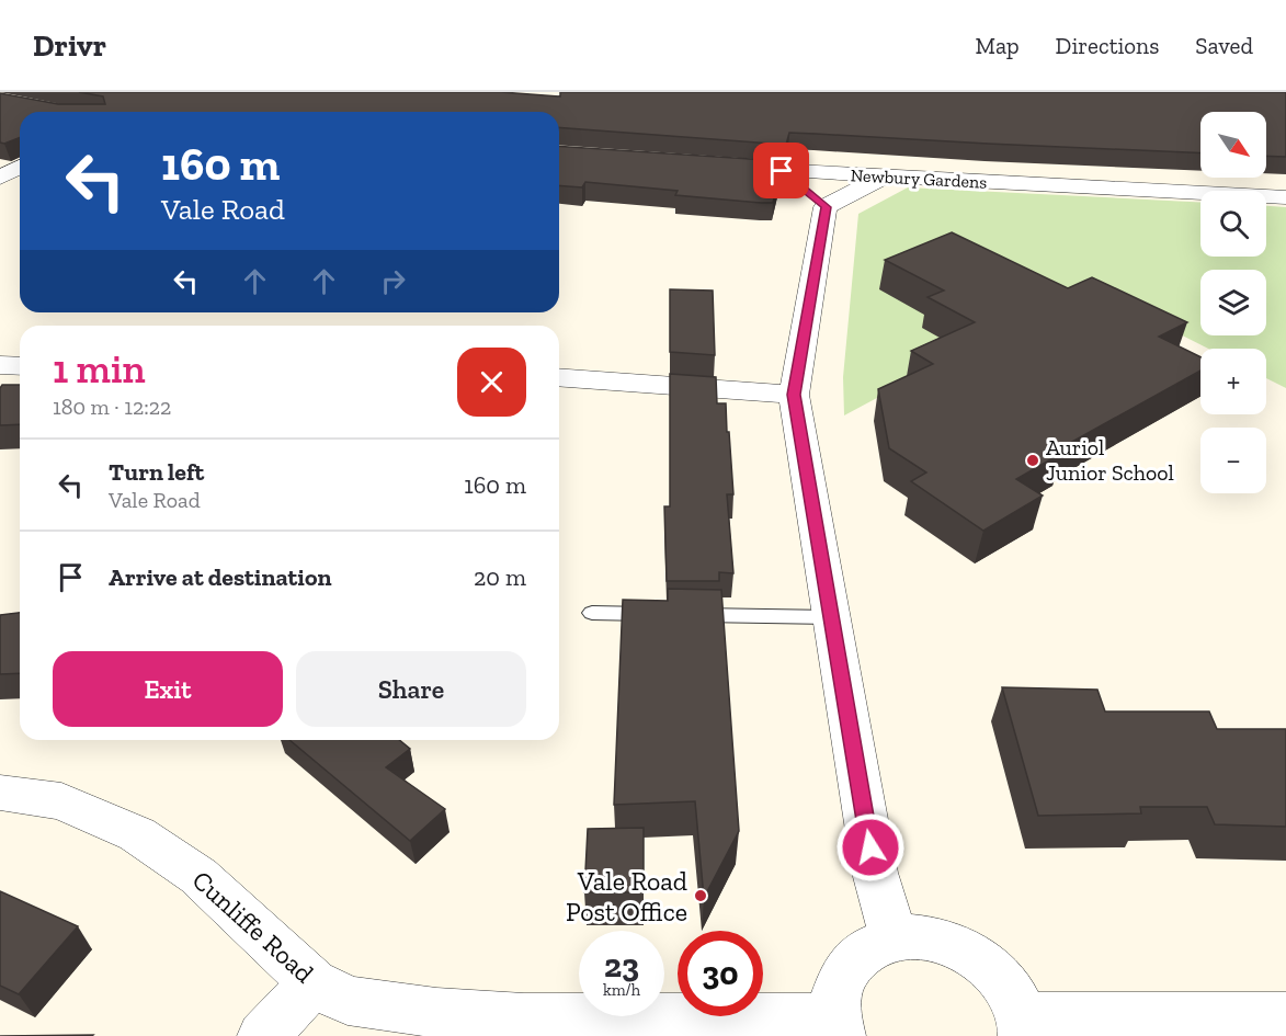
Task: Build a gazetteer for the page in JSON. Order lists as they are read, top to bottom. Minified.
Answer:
{"streets":{"street":["Newbury Gardens","Cunliffe Road"]},"places":["Auriol Junior School","Vale Road Post Office"],"north":"bottom right","page":{"header":"Drivr","nav":["Map","Directions","Saved"],"map_buttons":["+","−"],"turn":["160 m","Vale Road"],"heading":["1 min","180 m · 12:22"],"list":[{"name":"Turn left","note":"Vale Road","value":"160 m"},{"name":"Arrive at destination","value":"20 m"}],"buttons":["Exit","Share"],"speed":"23 km/h","limit":"30"}}
